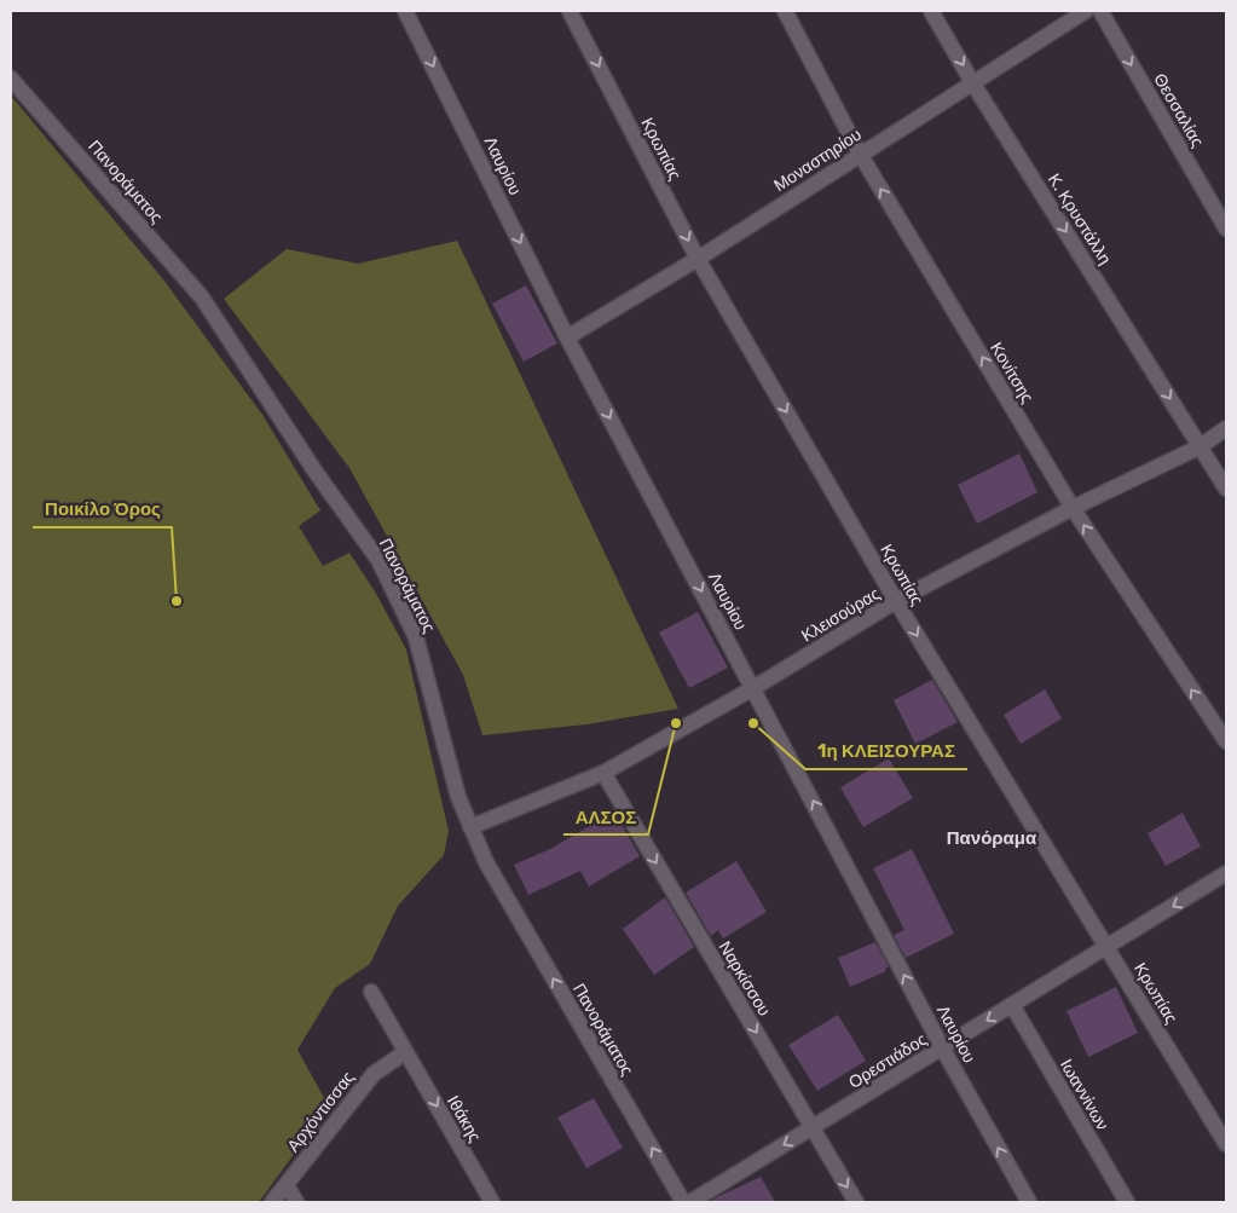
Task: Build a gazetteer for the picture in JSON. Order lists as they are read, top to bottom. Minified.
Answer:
{"streets":{"street":["Θεσσαλίας","Κρωπίας","Μοναστηρίου","Λαυρίου","Πανοράματος","Κ. Κρυστάλλη","Κονίτσης","Κλεισούρας","Ναρκίσσου","Ορεστιάδος","Ιωαννίνων","Αρχόντισσας","Ιθάκης"]},"crossings":[["Κρωπίας","Μοναστηρίου"],["Κρωπίας","Κλεισούρας"],["Κρωπίας","Ορεστιάδος"],["Μοναστηρίου","Λαυρίου"],["Μοναστηρίου","Κ. Κρυστάλλη"],["Μοναστηρίου","Κονίτσης"],["Λαυρίου","Κλεισούρας"],["Λαυρίου","Ορεστιάδος"],["Πανοράματος","Κλεισούρας"],["Κ. Κρυστάλλη","Κλεισούρας"],["Κονίτσης","Κλεισούρας"],["Κλεισούρας","Ναρκίσσου"],["Ναρκίσσου","Ορεστιάδος"],["Ορεστιάδος","Ιωαννίνων"],["Αρχόντισσας","Ιθάκης"]],"one_way":["Θεσσαλίας","Κρωπίας","Κ. Κρυστάλλη","Κονίτσης","Ναρκίσσου","Ορεστιάδος","Ιθάκης"],"districts":["Πανόραμα"],"places":["Ποικίλο Όρος","ΑΛΣΟΣ","1η ΚΛΕΙΣΟΥΡΑΣ"]}
